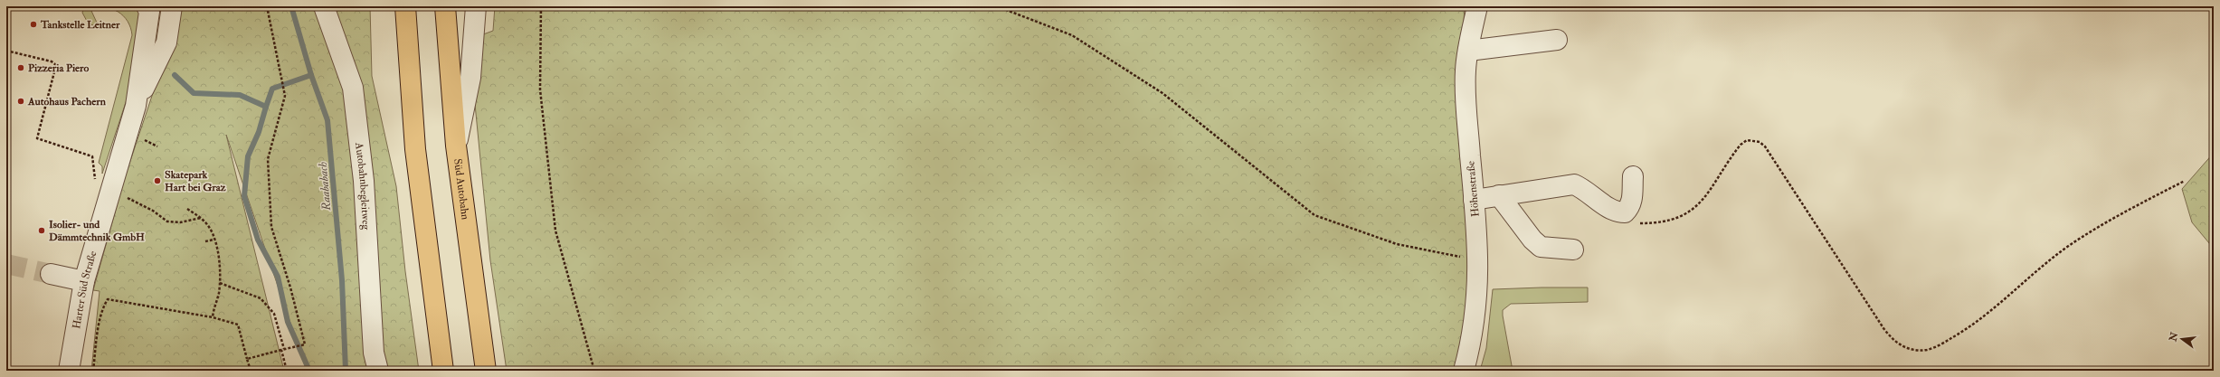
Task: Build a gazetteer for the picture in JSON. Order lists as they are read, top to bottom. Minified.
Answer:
{"streets":{"highway":["Süd Autobahn"],"street":["Autobahnbegleitweg","Höhenstraße","Harter Süd Straße"]},"water":["Raababach"],"places":["Tankstelle Leitner","Pizzeria Piero","Autohaus Pachern","Skatepark Hart bei Graz","Isolier- und Dämmtechnik GmbH"],"north":"left"}
